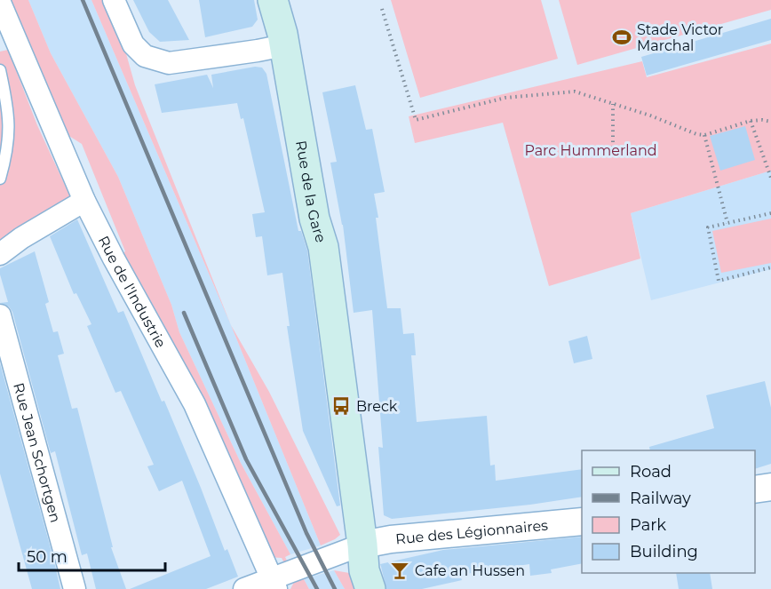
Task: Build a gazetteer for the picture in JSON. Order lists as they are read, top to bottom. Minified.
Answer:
{"streets":{"main road":["Rue de la Gare"],"street":["Rue de l'Industrie","Rue Jean Schortgen","Rue des Légionnaires"]},"crossings":[["Rue de la Gare","Rue des Légionnaires"]],"parks":["Parc Hummerland"],"places":{"sports":["Stade Victor Marchal"],"bus stop":["Breck"],"bar":["Cafe an Hussen"]},"legend":["Road","Railway","Park","Building"],"scale_bar":"50 m"}
